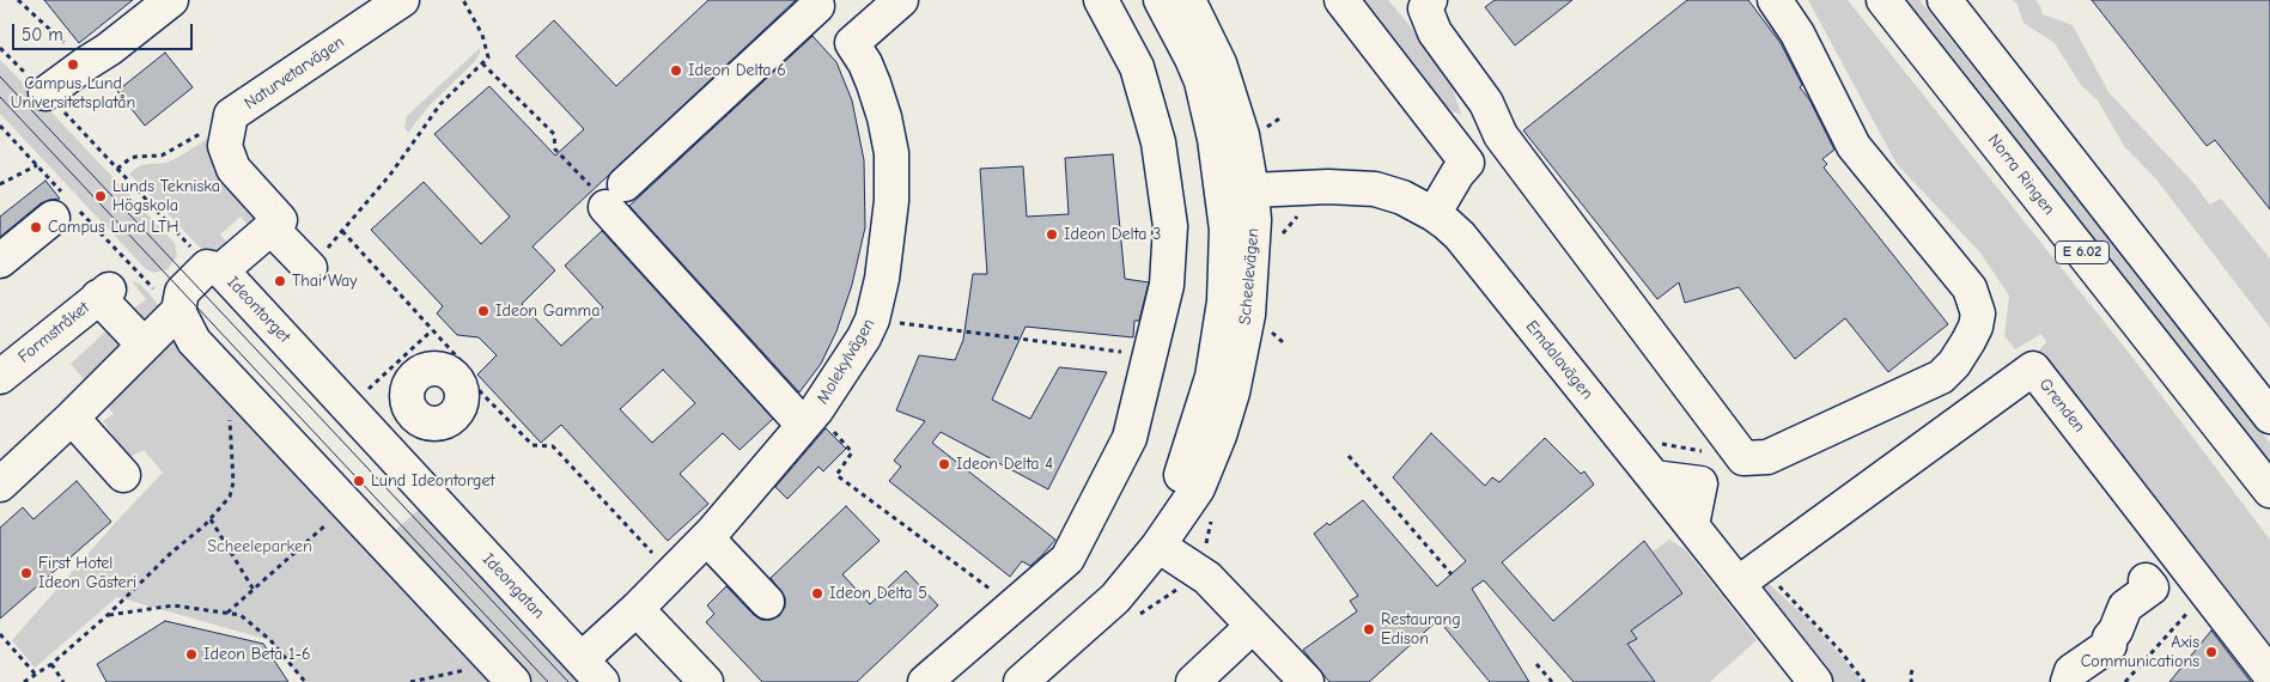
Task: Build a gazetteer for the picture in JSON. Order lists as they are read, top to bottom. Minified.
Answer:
{"streets":{"street":["Naturvetarvägen","Norra Ringen","E 6.02","Scheelevägen","Ideontorget","Formstråket","Emdalavägen","Molekylvägen","Grenden","Ideongatan"]},"crossings":[["Scheelevägen","Emdalavägen"],["Ideontorget","Ideongatan"],["Emdalavägen","Grenden"],["Molekylvägen","Ideongatan"]],"parks":["Scheeleparken"],"places":["Campus Lund Universitetsplatån","Ideon Delta 6","Lunds Tekniska Högskola","Campus Lund LTH","Ideon Delta 3","Thai Way","Ideon Gamma","Ideon Delta 4","Lund Ideontorget","First Hotel Ideon Gästeri","Ideon Delta 5","Restaurang Edison","Axis Communications","Ideon Beta 1-6"],"scale_bar":"50 m"}
